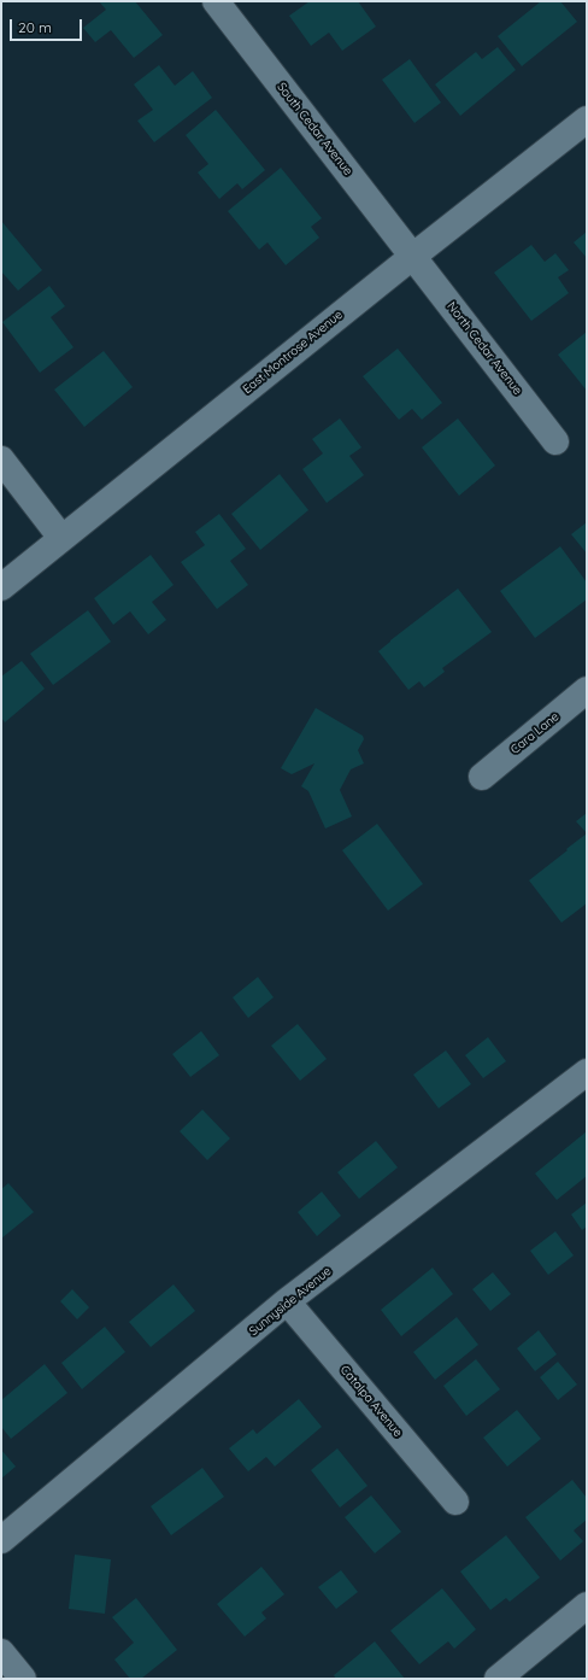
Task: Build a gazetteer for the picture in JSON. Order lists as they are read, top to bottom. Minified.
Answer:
{"streets":{"street":["South Cedar Avenue","North Cedar Avenue","East Montrose Avenue","Cara Lane","Sunnyside Avenue","Catalpa Avenue"]},"crossings":[["South Cedar Avenue","North Cedar Avenue"],["South Cedar Avenue","East Montrose Avenue"],["North Cedar Avenue","East Montrose Avenue"],["Sunnyside Avenue","Catalpa Avenue"]],"scale_bar":"20 m"}
